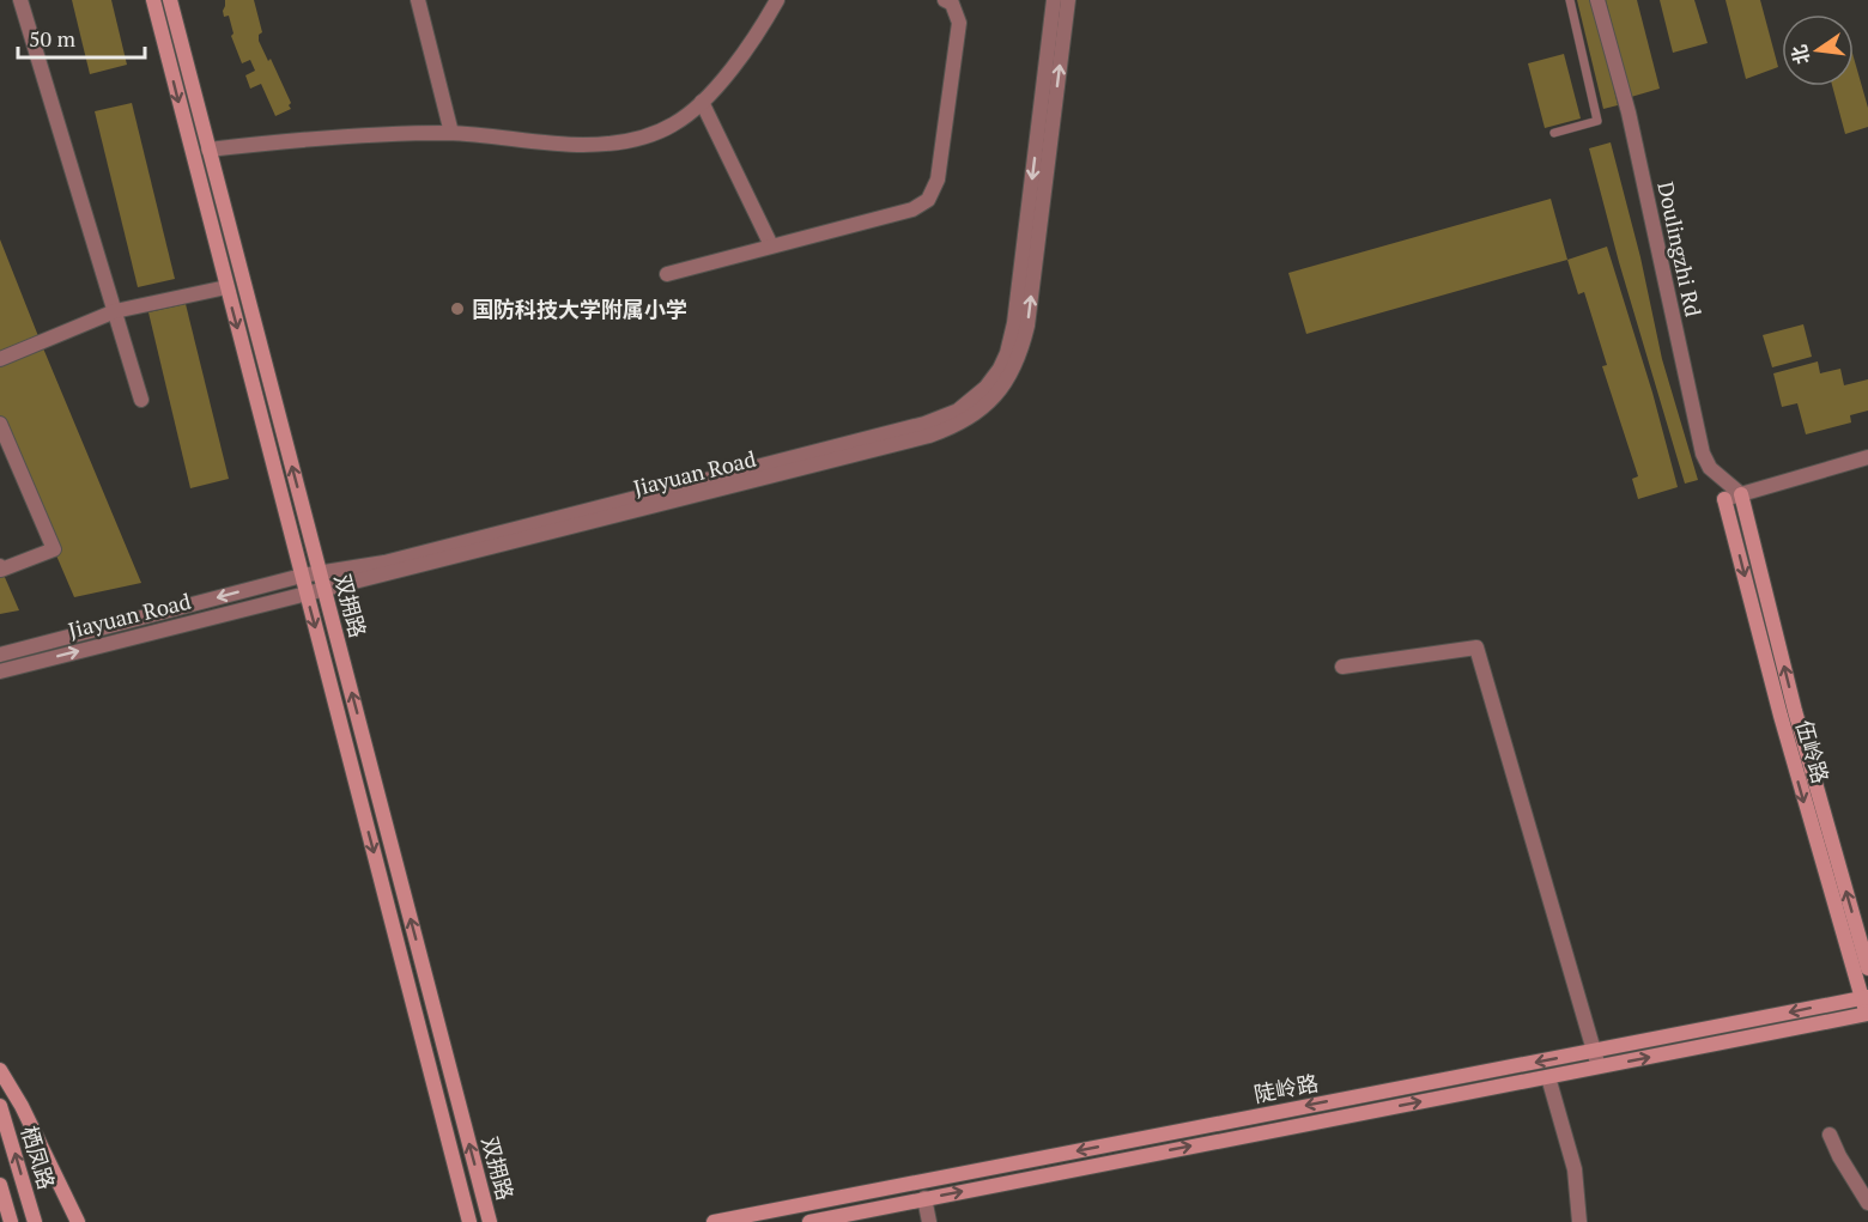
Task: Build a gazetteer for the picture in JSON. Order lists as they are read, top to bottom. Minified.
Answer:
{"streets":{"main road":["双拥路","伍岭路","陡岭路","栖凤路"],"street":["Doulingzhi Rd","Jiayuan Road"]},"crossings":[["Doulingzhi Rd","伍岭路"],["Jiayuan Road","双拥路"],["伍岭路","陡岭路"]],"places":["国防科技大学附属小学"],"scale_bar":"50 m","north":"left"}
